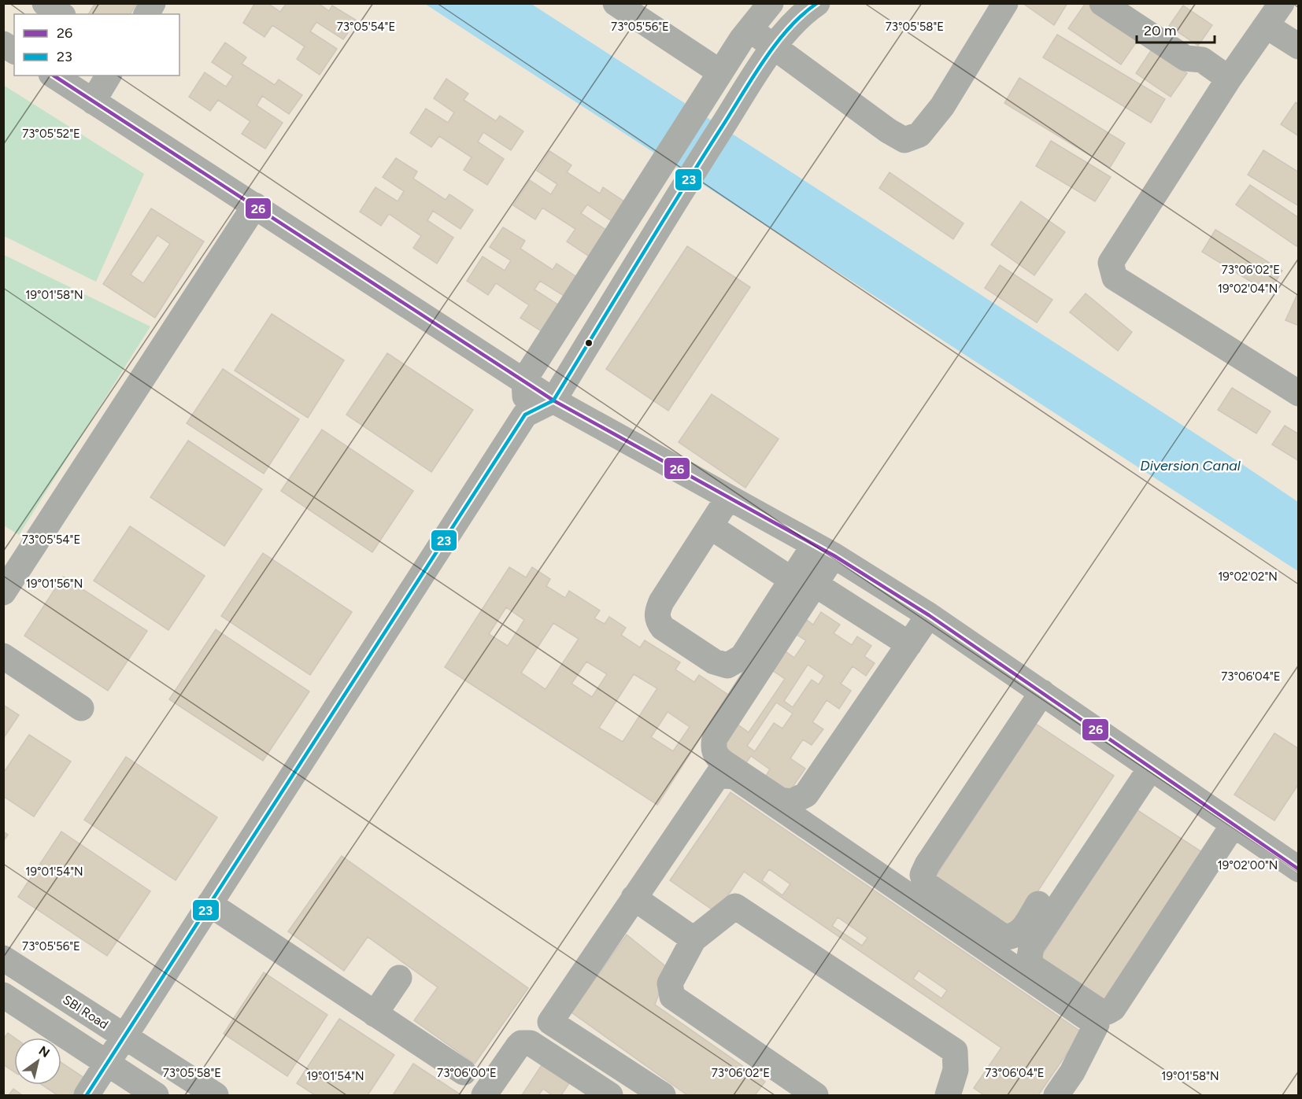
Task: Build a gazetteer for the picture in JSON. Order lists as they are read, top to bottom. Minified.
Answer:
{"streets":{"street":["SBI Road"]},"water":["Diversion Canal"],"lines":["transit line 23","transit line 26"],"legend":["26","23"],"scale_bar":"20 m","north":"top right","coordinates":["73°05'54\"E","73°05'58\"E","73°05'56\"E","73°05'52\"E","73°06'02\"E","19°02'04\"N","19°01'58\"N","19°02'02\"N","19°01'56\"N","73°06'04\"E","19°02'00\"N","19°01'54\"N","73°06'00\"E"]}
